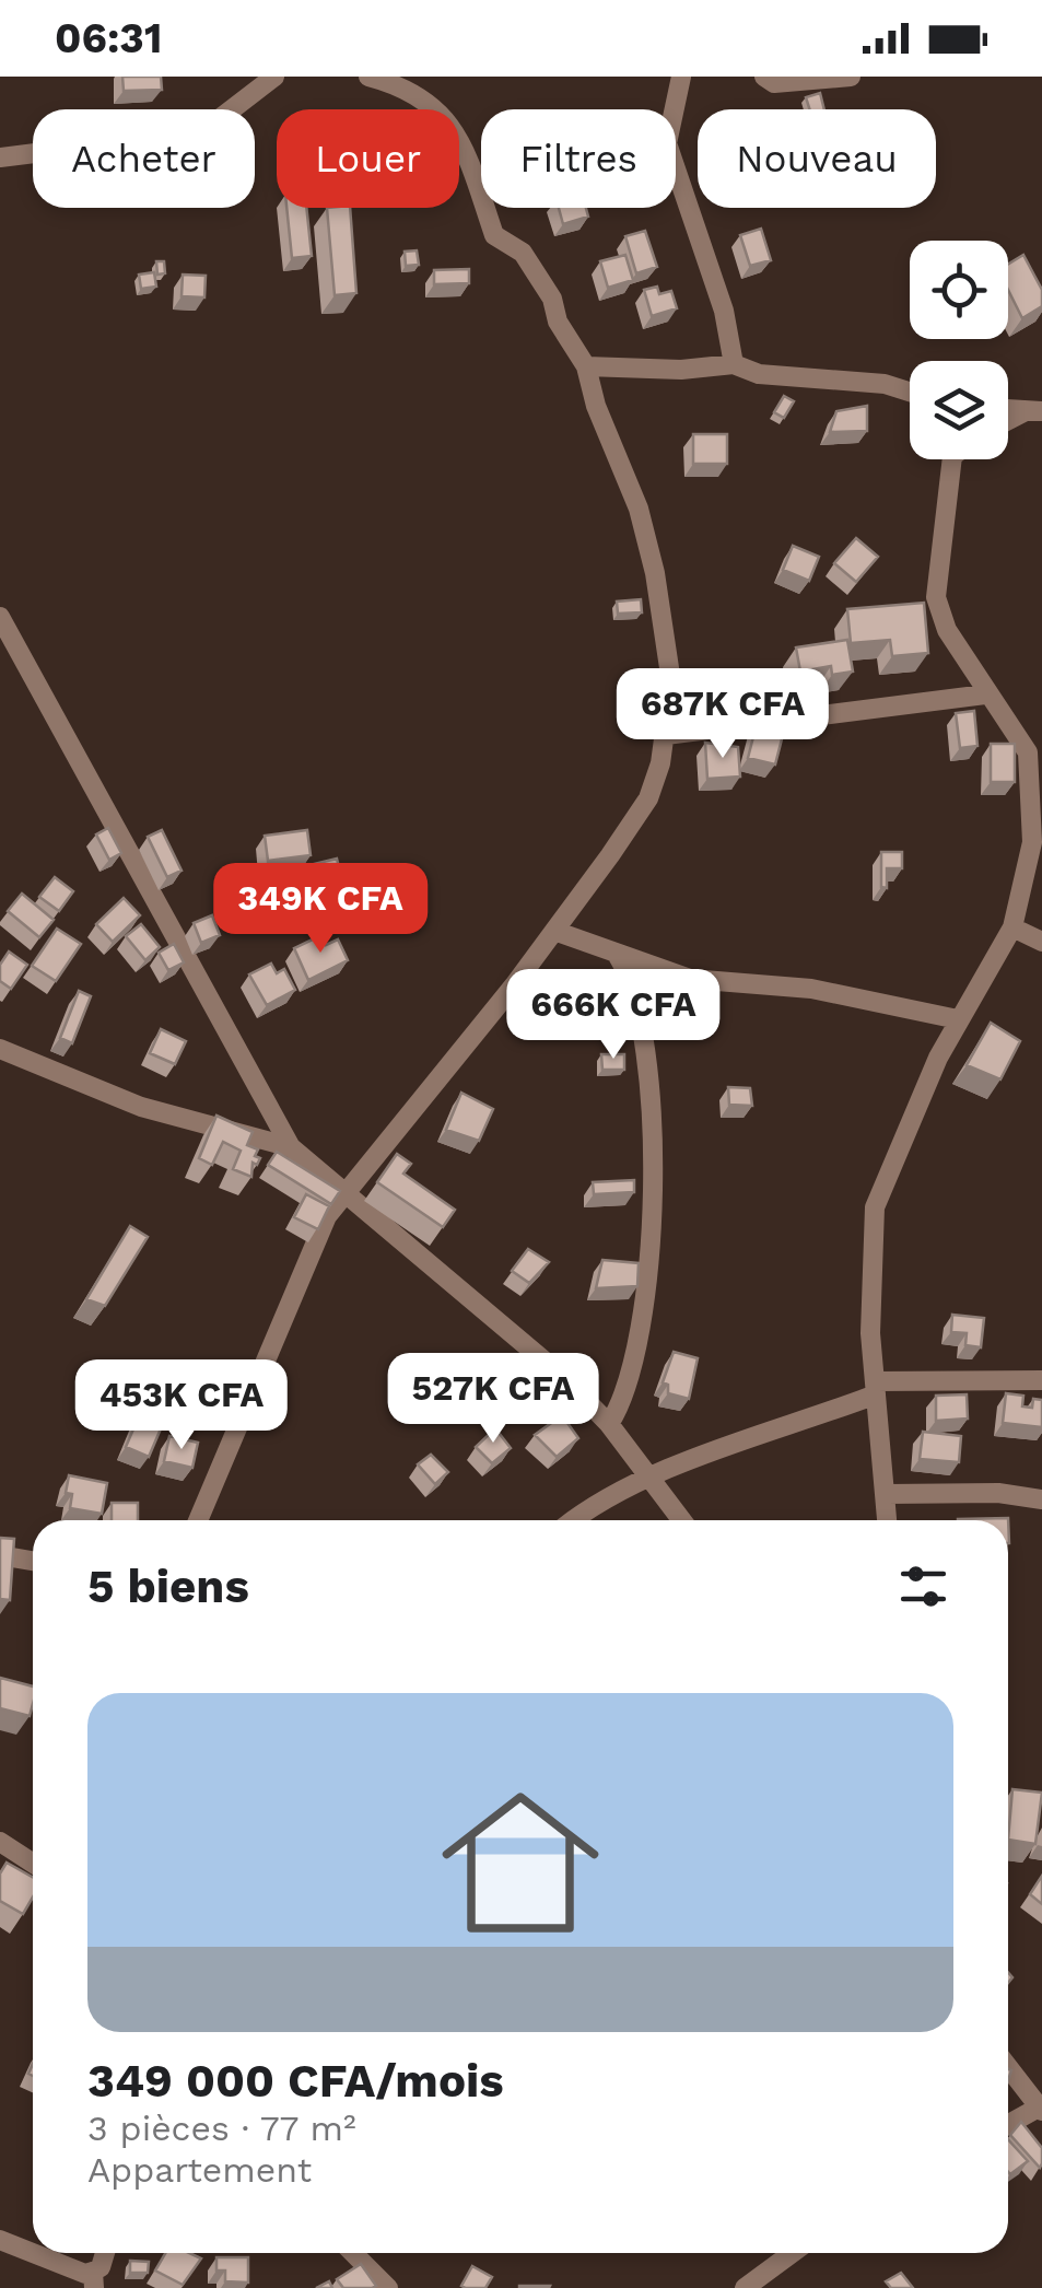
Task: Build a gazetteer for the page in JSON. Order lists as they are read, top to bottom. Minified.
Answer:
{"page":{"status":"06:31","chip":["Acheter","Louer","Filtres","Nouveau"],"price":["687K CFA","349K CFA","666K CFA","527K CFA","453K CFA"],"heading":"5 biens","list":[{"name":"349 000 CFA/mois","note":"3 pièces · 77 m² · Appartement"}]}}
